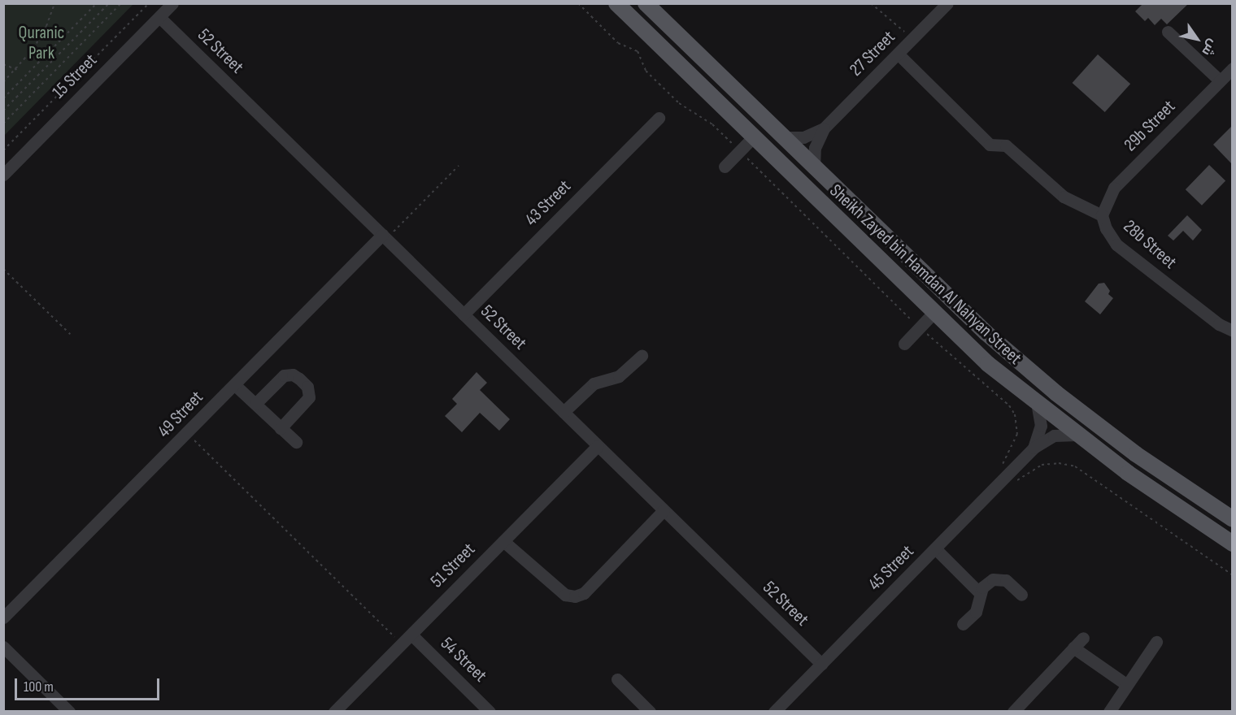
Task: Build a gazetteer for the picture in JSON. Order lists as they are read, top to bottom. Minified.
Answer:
{"streets":{"main road":["Sheikh Zayed bin Hamdan Al Nahyan Street"],"street":["52 Street","27 Street","15 Street","29b Street","43 Street","28b Street","49 Street","51 Street","45 Street","54 Street"]},"crossings":[["52 Street","15 Street"],["52 Street","43 Street"],["52 Street","49 Street"],["52 Street","51 Street"],["52 Street","45 Street"],["27 Street","28b Street"],["27 Street","Sheikh Zayed bin Hamdan Al Nahyan Street"],["29b Street","28b Street"],["Sheikh Zayed bin Hamdan Al Nahyan Street","45 Street"],["51 Street","54 Street"]],"parks":["Quranic Park"],"scale_bar":"100 m","north":"bottom right"}
